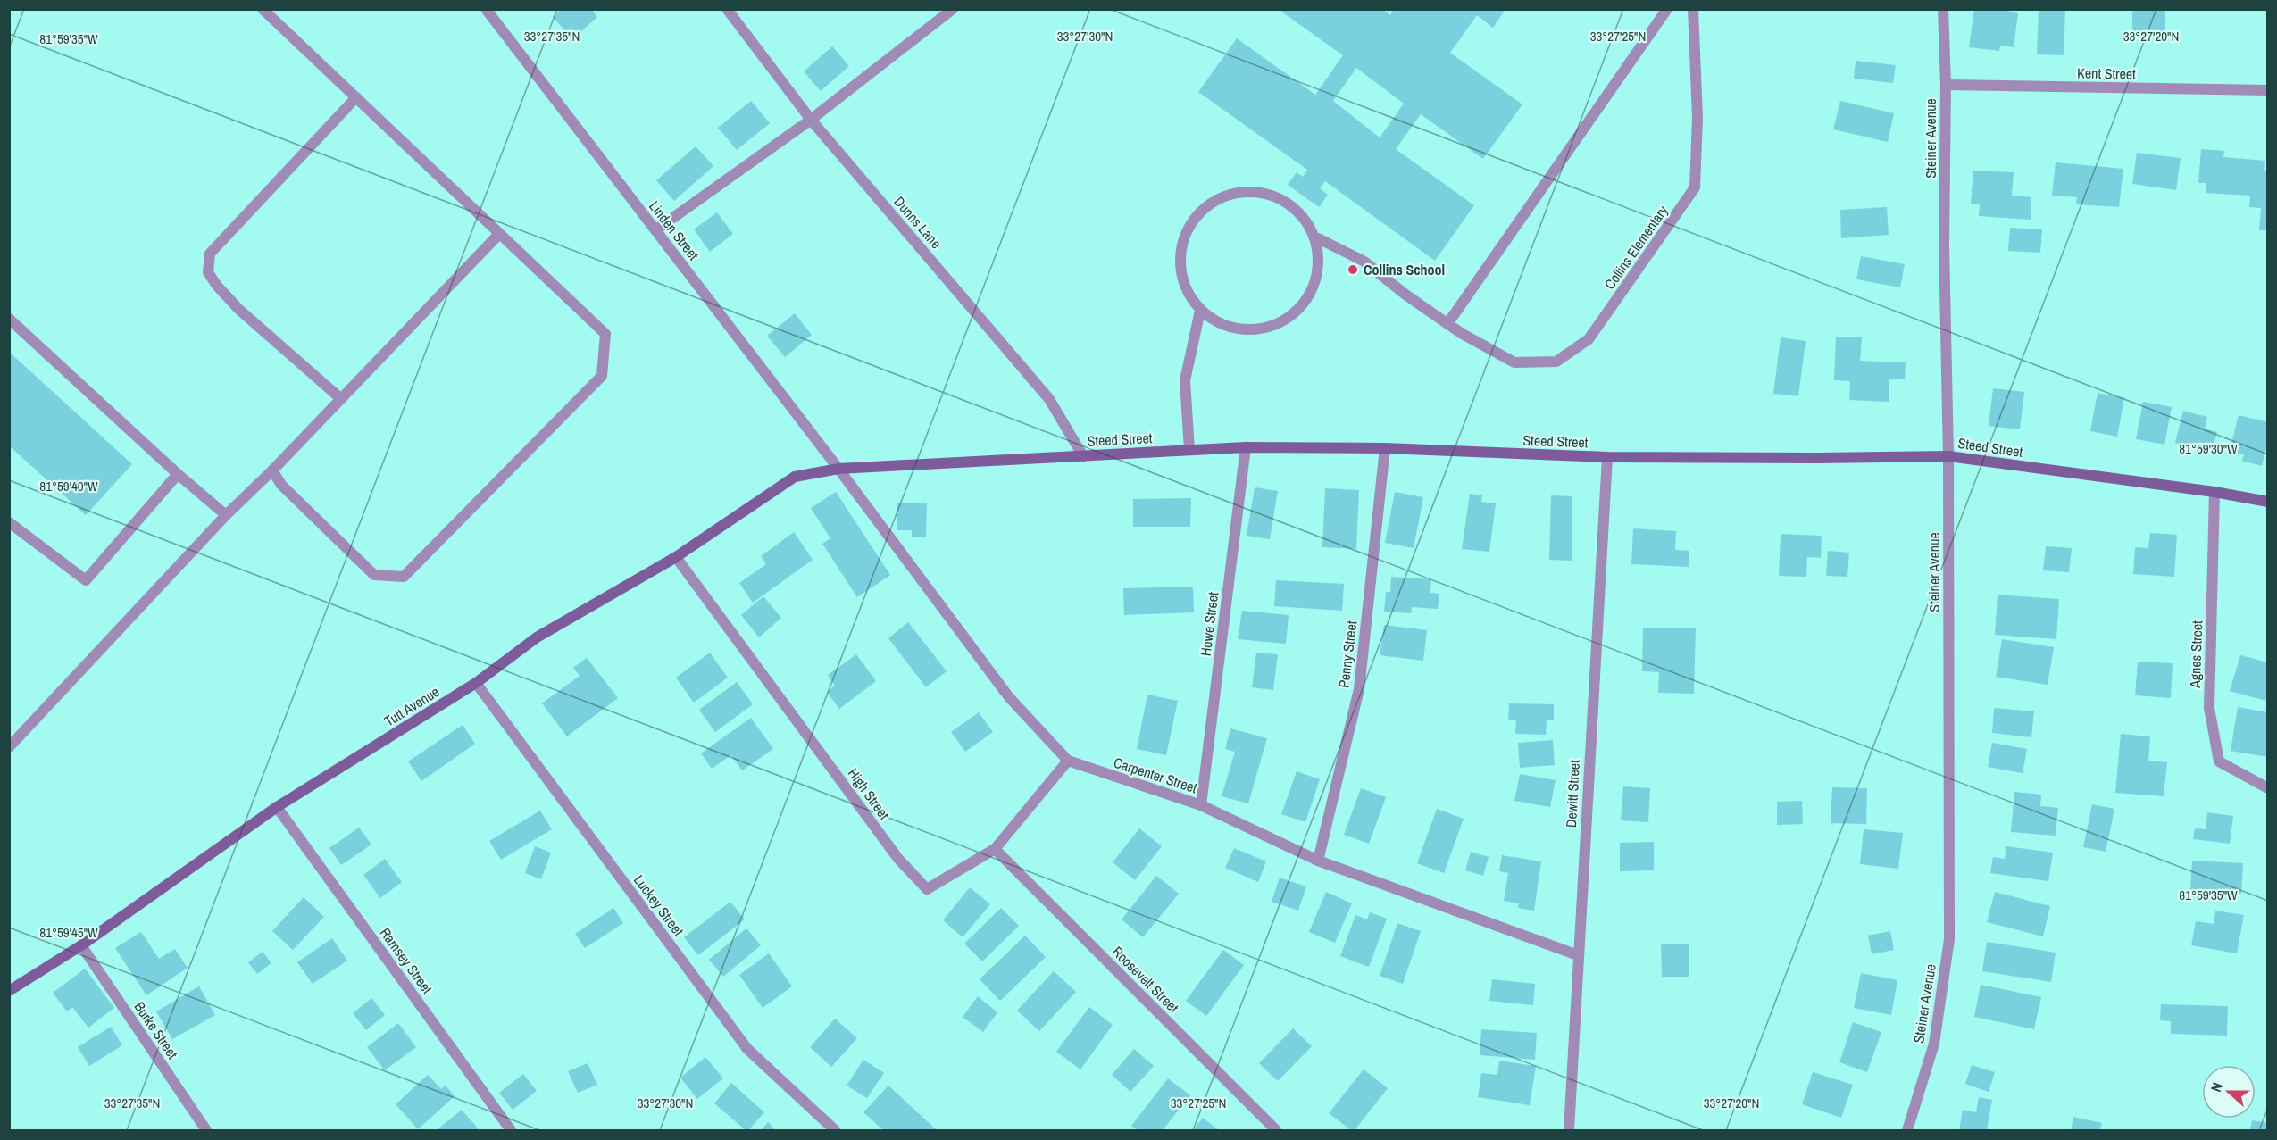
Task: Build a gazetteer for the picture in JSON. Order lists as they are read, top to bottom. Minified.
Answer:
{"streets":{"street":["Kent Street","Steiner Avenue","Dunns Lane","Linden Street","Collins Elementary","Steed Street","Howe Street","Penny Street","Agnes Street","Tutt Avenue","Carpenter Street","High Street","Dewitt Street","Luckey Street","Ramsey Street","Roosevelt Street","Burke Street"]},"crossings":[["Kent Street","Steiner Avenue"],["Steiner Avenue","Steed Street"],["Dunns Lane","Steed Street"],["Linden Street","Steed Street"],["Linden Street","Tutt Avenue"],["Linden Street","Carpenter Street"],["Steed Street","Howe Street"],["Steed Street","Penny Street"],["Steed Street","Agnes Street"],["Steed Street","Tutt Avenue"],["Steed Street","Carpenter Street"],["Steed Street","Dewitt Street"],["Howe Street","Carpenter Street"],["Penny Street","Carpenter Street"],["Tutt Avenue","Carpenter Street"],["Tutt Avenue","High Street"],["Tutt Avenue","Luckey Street"],["Tutt Avenue","Ramsey Street"],["Tutt Avenue","Burke Street"],["Carpenter Street","High Street"],["Carpenter Street","Dewitt Street"],["High Street","Roosevelt Street"]],"places":["Collins School"],"north":"left","coordinates":["33°27'25\"N","33°27'35\"N","33°27'30\"N","33°27'20\"N","81°59'35\"W","81°59'30\"W","81°59'40\"W","81°59'45\"W"]}
